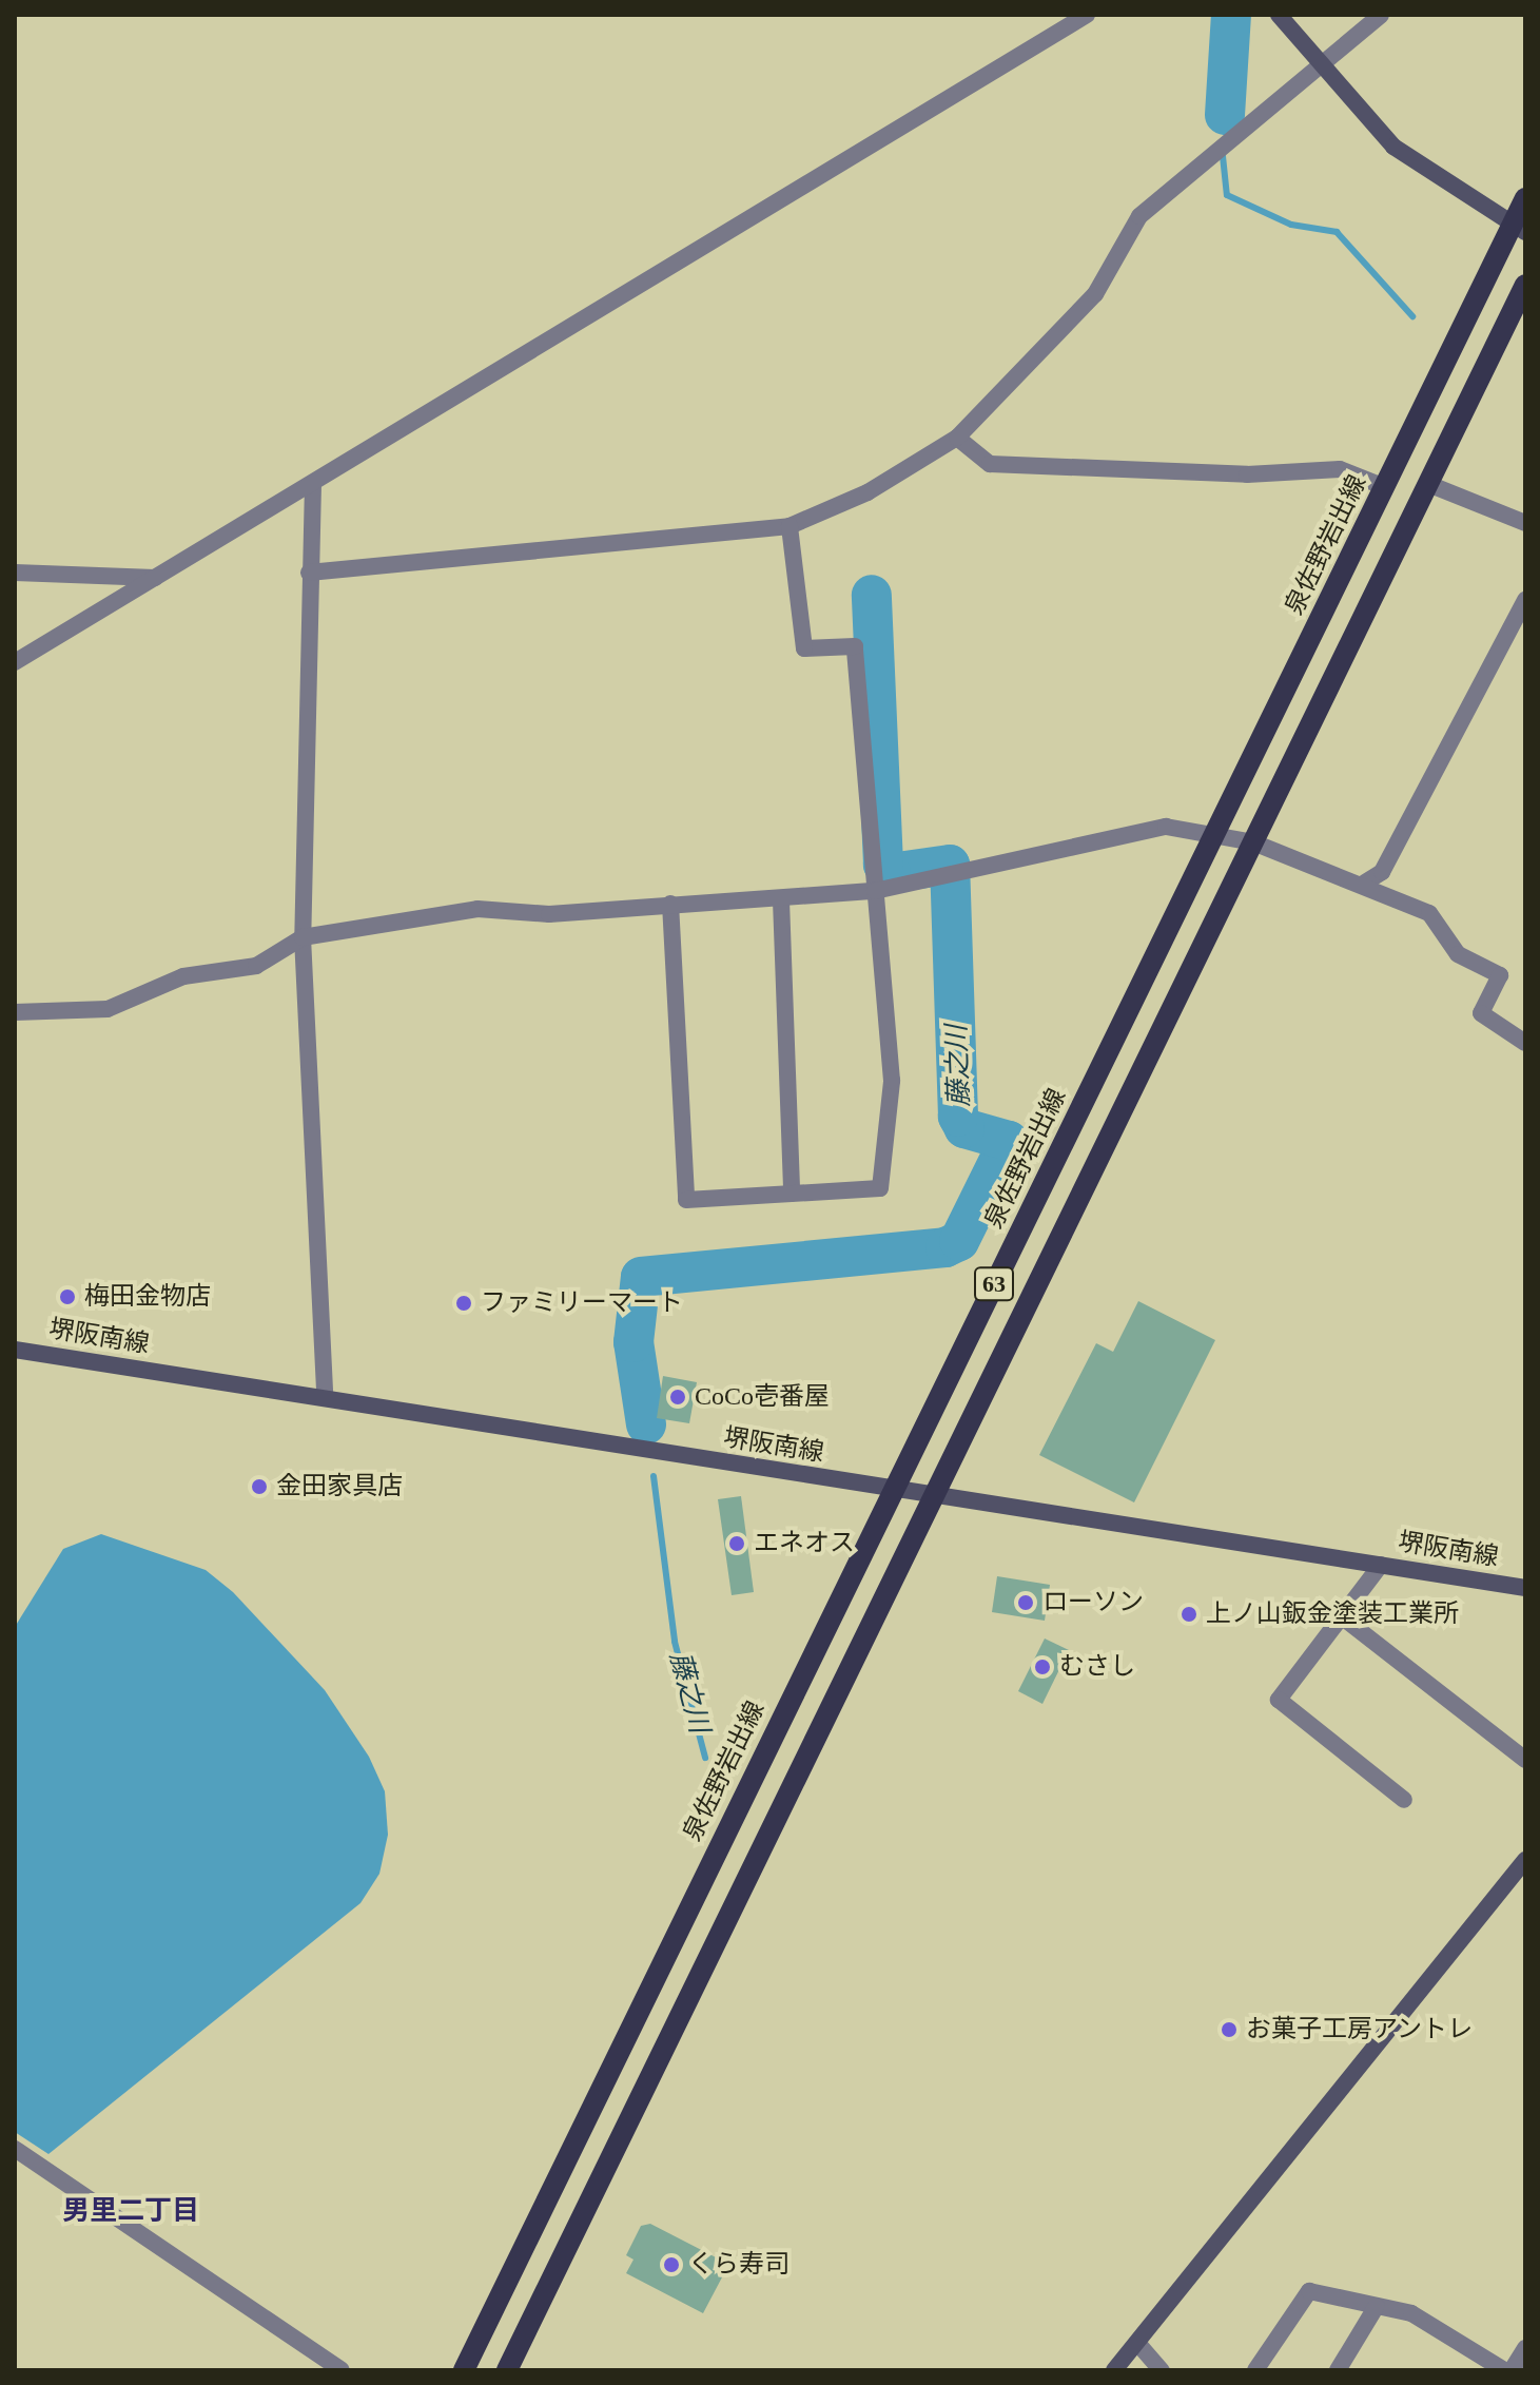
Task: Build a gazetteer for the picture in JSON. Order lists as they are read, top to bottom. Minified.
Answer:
{"streets":{"main road":["泉佐野岩出線","63","堺阪南線"]},"crossings":[["泉佐野岩出線","堺阪南線"],["63","堺阪南線"]],"districts":["男里二丁目"],"water":["藤之川"],"places":["梅田金物店","ファミリーマート","CoCo壱番屋","金田家具店","エネオス","ローソン","上ノ山鈑金塗装工業所","むさし","お菓子工房アントレ","くら寿司"]}
